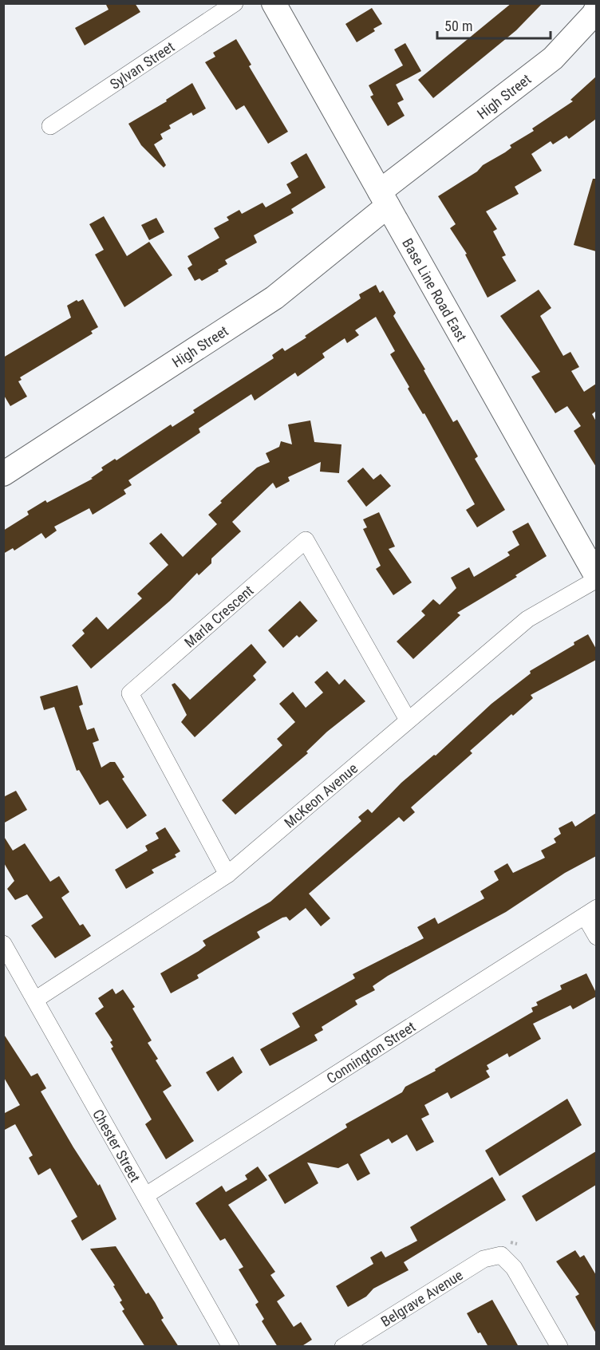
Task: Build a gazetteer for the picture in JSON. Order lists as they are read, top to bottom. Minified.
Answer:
{"streets":{"street":["Sylvan Street","High Street","Base Line Road East","Marla Crescent","McKeon Avenue","Connington Street","Chester Street","Belgrave Avenue"]},"crossings":[["High Street","Base Line Road East"],["Base Line Road East","McKeon Avenue"],["Marla Crescent","McKeon Avenue"],["McKeon Avenue","Chester Street"],["Connington Street","Chester Street"]],"scale_bar":"50 m"}
